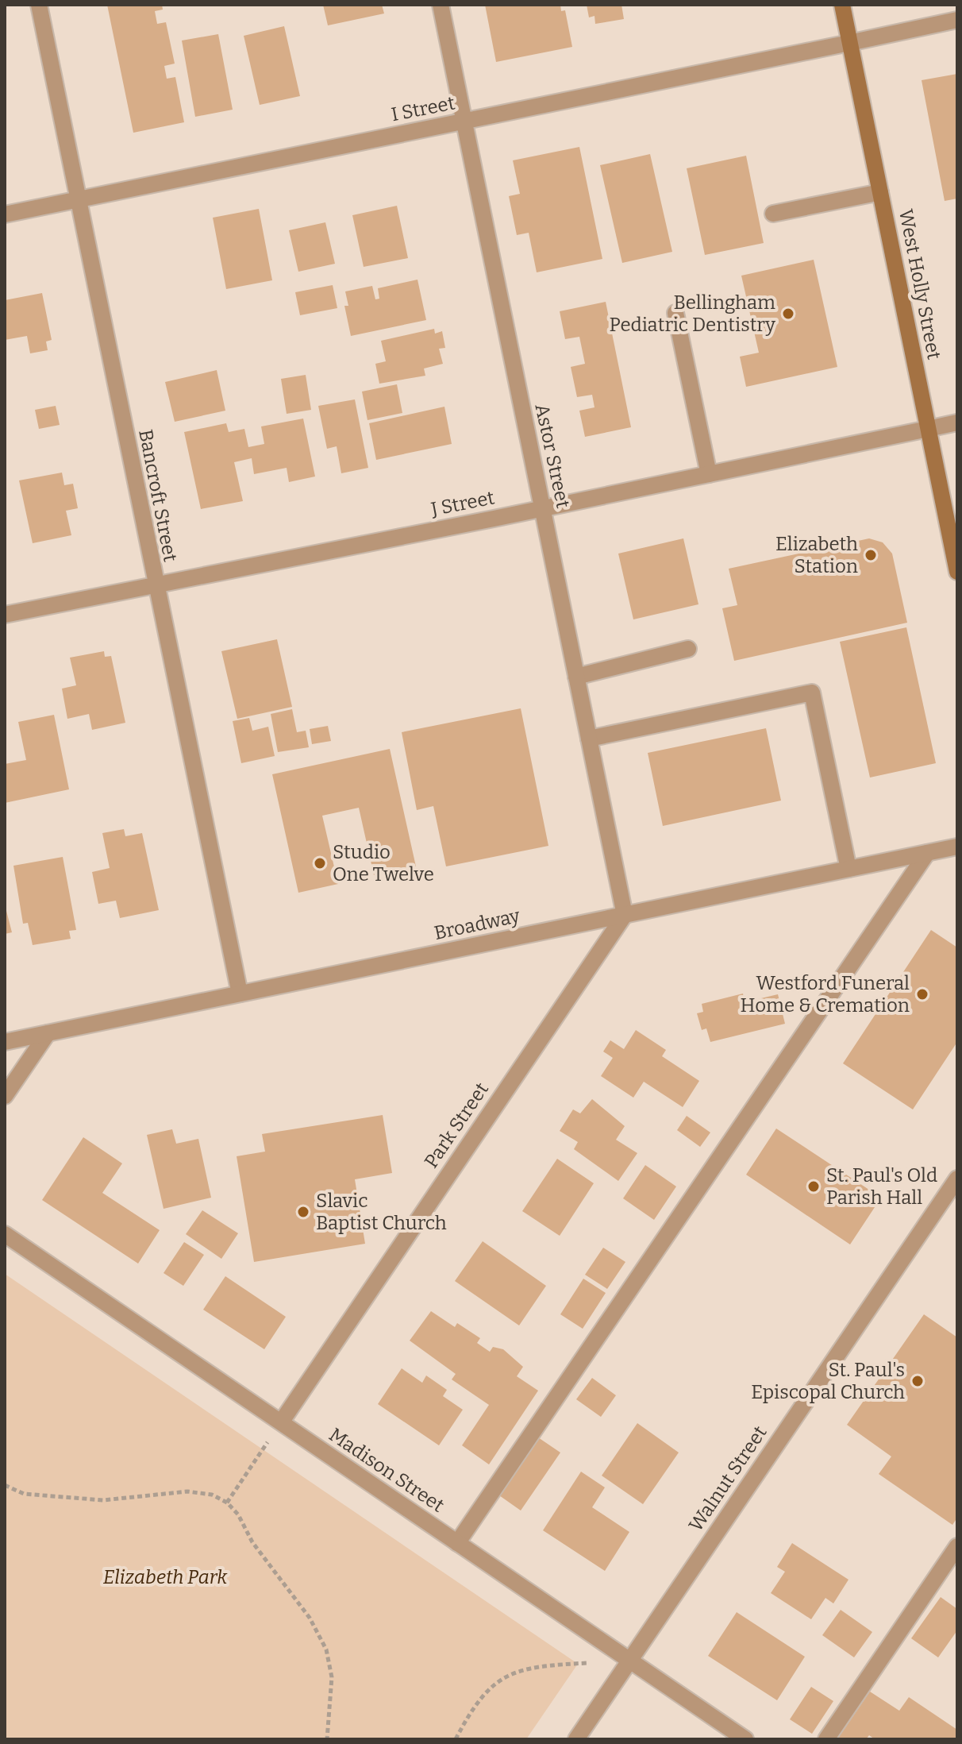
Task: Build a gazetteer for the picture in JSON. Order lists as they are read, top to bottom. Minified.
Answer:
{"streets":{"main road":["West Holly Street"],"street":["I Street","Astor Street","Bancroft Street","J Street","Broadway","Park Street","Madison Street","Walnut Street"]},"crossings":[["I Street","West Holly Street"],["I Street","Astor Street"],["I Street","Bancroft Street"],["West Holly Street","J Street"],["Astor Street","J Street"],["Astor Street","Broadway"],["Astor Street","Park Street"],["Bancroft Street","J Street"],["Bancroft Street","Broadway"],["Broadway","Park Street"],["Park Street","Madison Street"],["Madison Street","Walnut Street"]],"parks":["Elizabeth Park"],"places":["Bellingham Pediatric Dentistry","Elizabeth Station","Studio One Twelve","Westford Funeral Home & Cremation","St. Paul's Old Parish Hall","Slavic Baptist Church","St. Paul's Episcopal Church"]}
